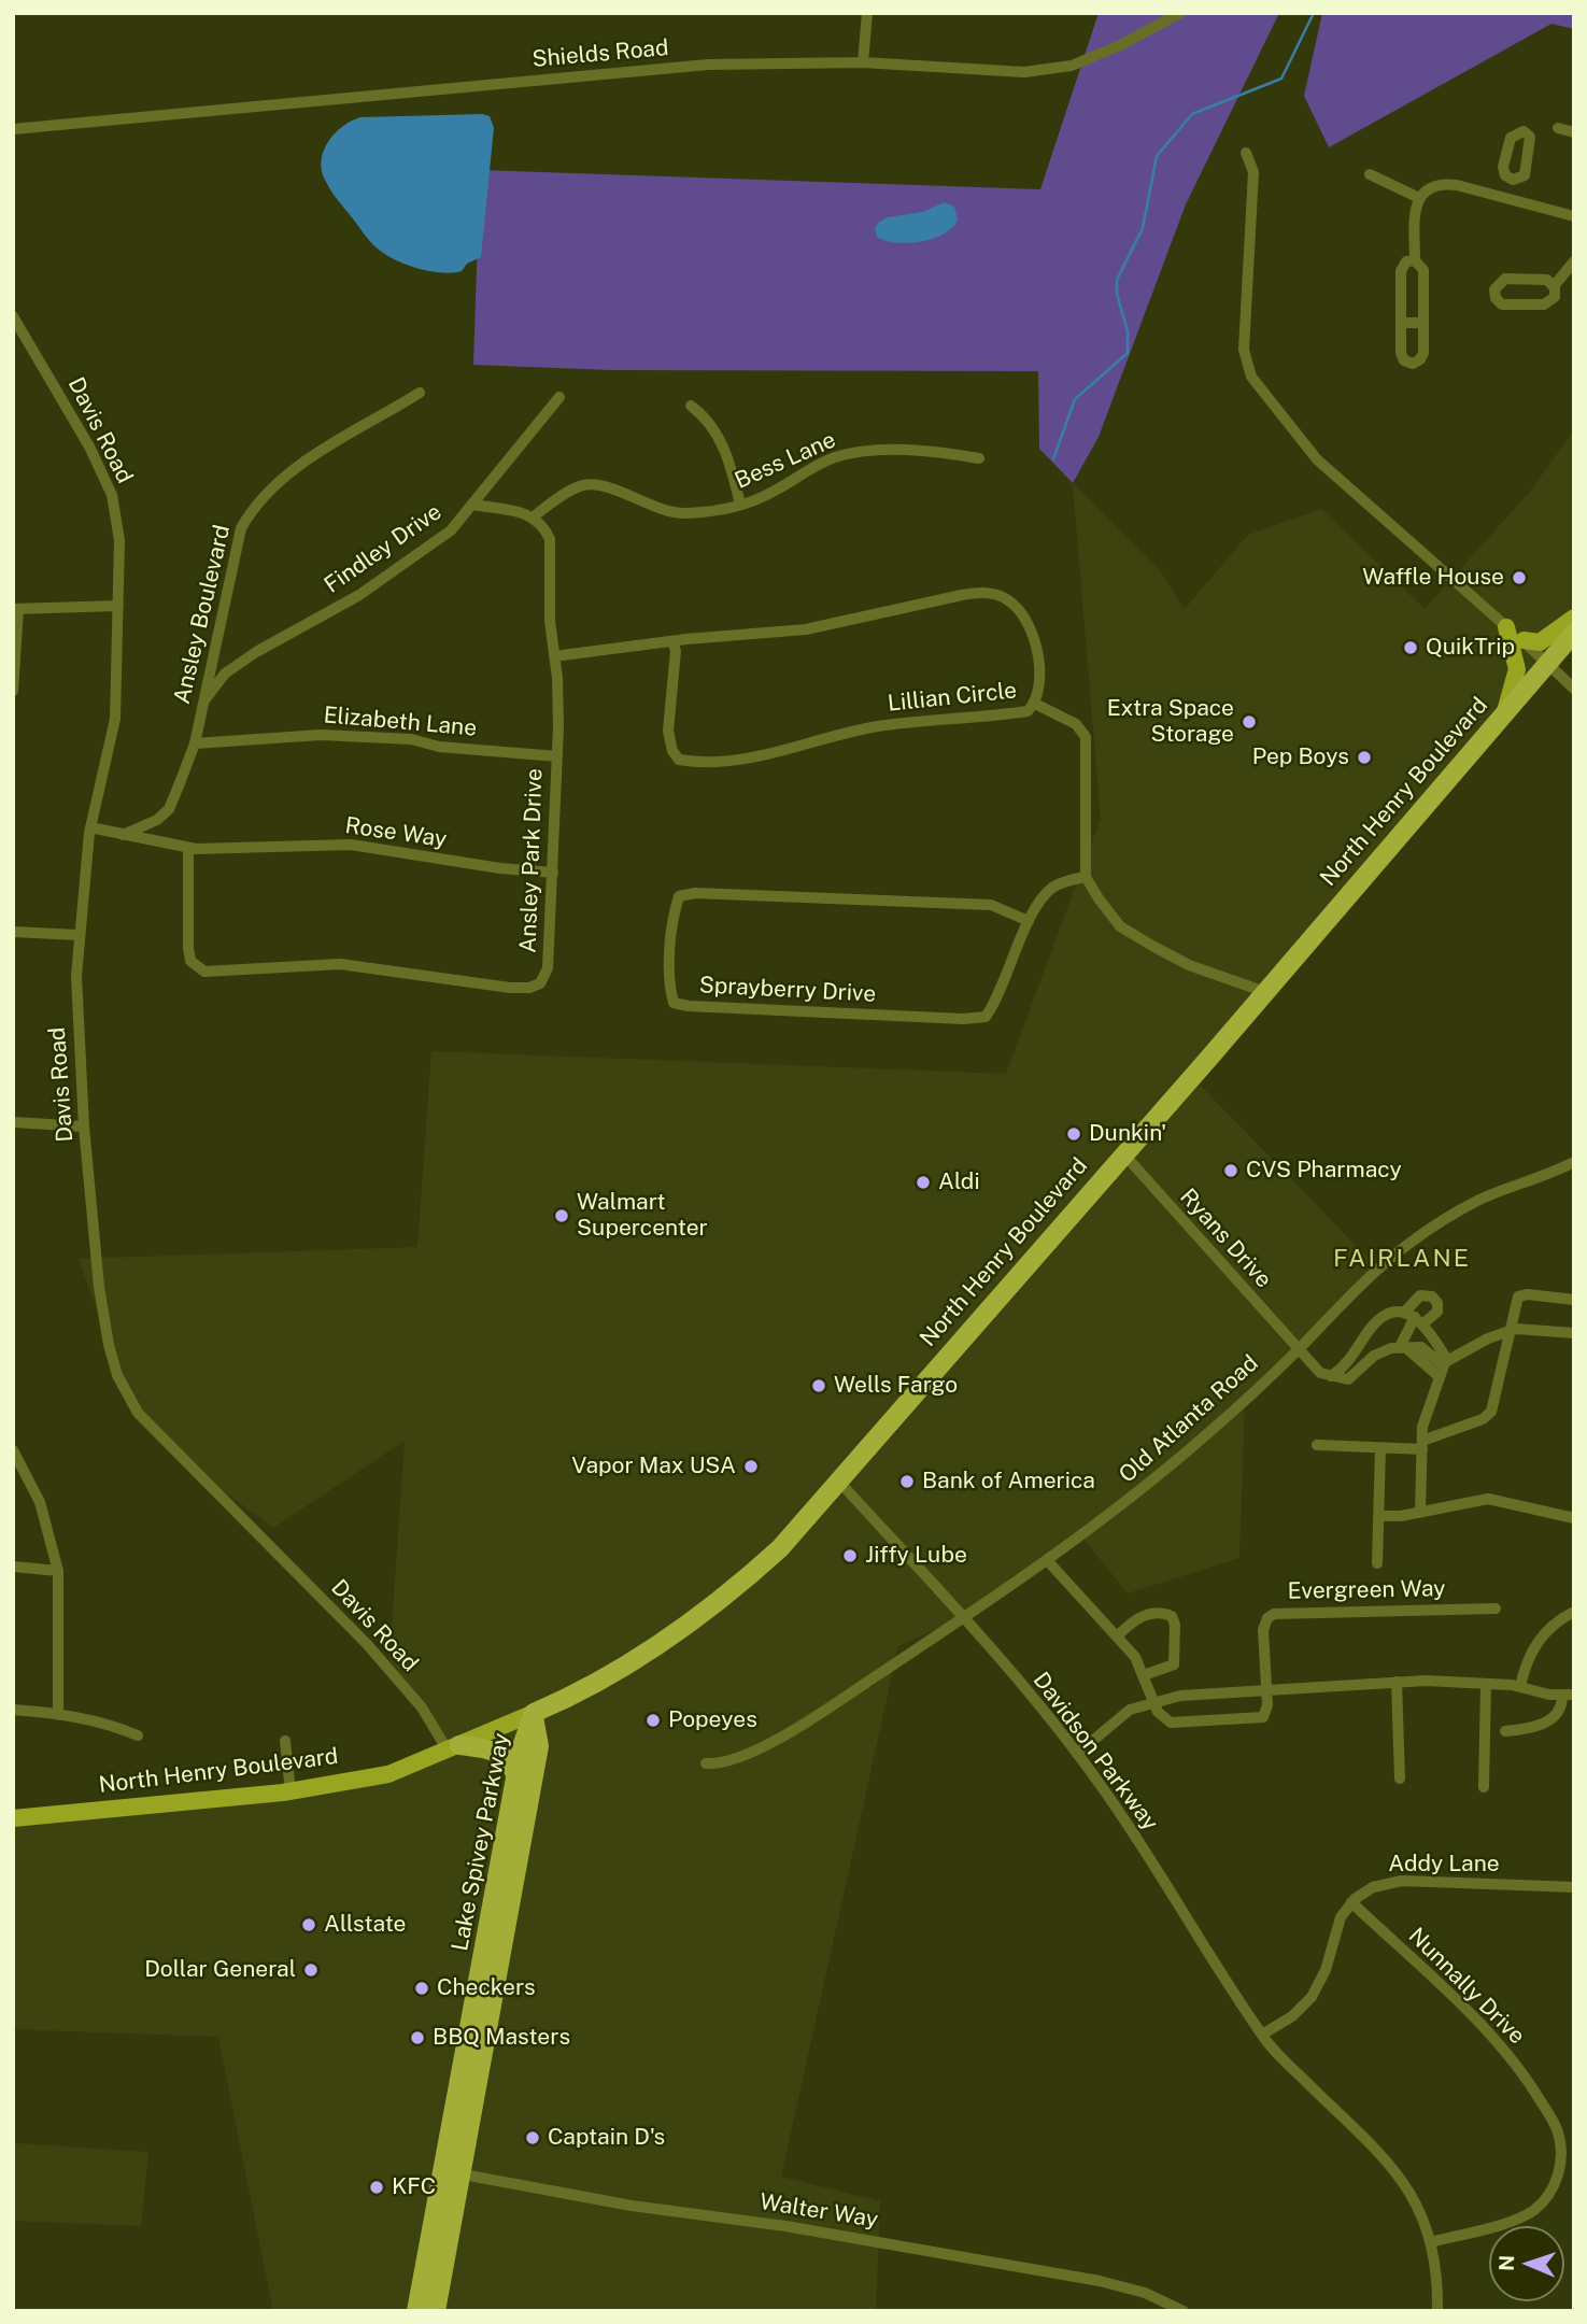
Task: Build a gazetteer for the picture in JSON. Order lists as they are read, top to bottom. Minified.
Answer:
{"streets":{"highway":["North Henry Boulevard","Lake Spivey Parkway"],"street":["Shields Road","Davis Road","Bess Lane","Findley Drive","Ansley Boulevard","Lillian Circle","Elizabeth Lane","Rose Way","Ansley Park Drive","Sprayberry Drive","Ryans Drive","Old Atlanta Road","Evergreen Way","Davidson Parkway","Addy Lane","Nunnally Drive","Walter Way"]},"crossings":[["Davis Road","North Henry Boulevard"],["Bess Lane","Ansley Park Drive"],["Findley Drive","Ansley Boulevard"],["Ansley Boulevard","Elizabeth Lane"],["Lillian Circle","Ansley Park Drive"],["Elizabeth Lane","Ansley Park Drive"],["North Henry Boulevard","Ryans Drive"],["North Henry Boulevard","Davidson Parkway"],["North Henry Boulevard","Lake Spivey Parkway"],["Rose Way","Ansley Park Drive"],["Ryans Drive","Old Atlanta Road"],["Old Atlanta Road","Davidson Parkway"],["Davidson Parkway","Nunnally Drive"],["Lake Spivey Parkway","Walter Way"],["Addy Lane","Nunnally Drive"]],"districts":["FAIRLANE"],"places":["Waffle House","QuikTrip","Extra Space Storage","Pep Boys","Dunkin'","CVS Pharmacy","Aldi","Walmart Supercenter","Wells Fargo","Vapor Max USA","Bank of America","Jiffy Lube","Popeyes","Allstate","Dollar General","Checkers","BBQ Masters","Captain D's","KFC"],"north":"left"}
